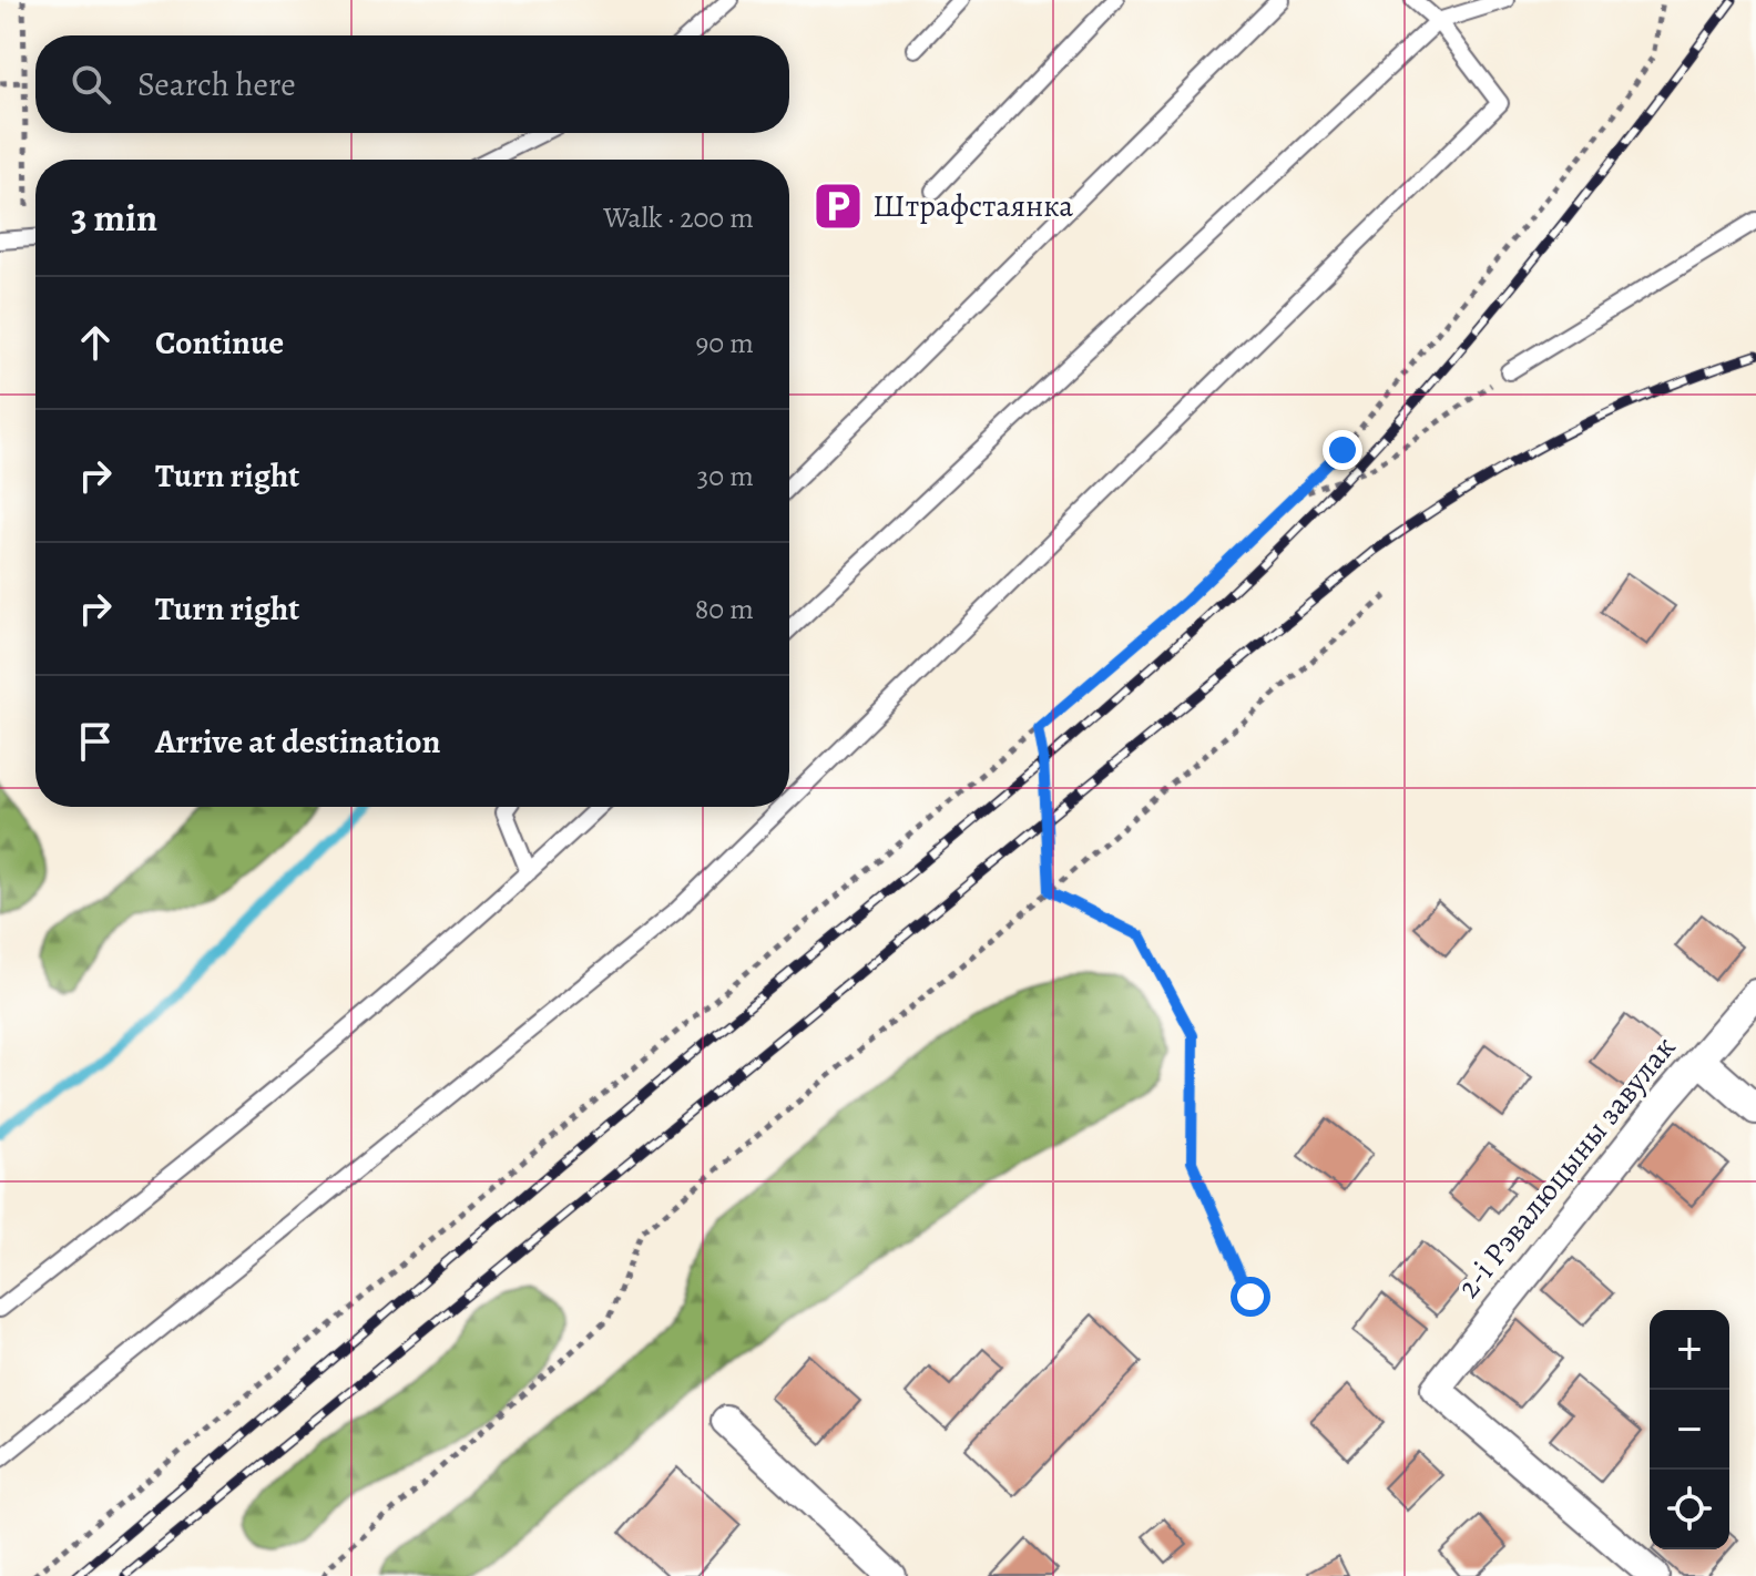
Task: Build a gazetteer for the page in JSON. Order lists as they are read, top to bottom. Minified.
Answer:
{"streets":{"street":["2-і Рэвалюцыны завулак"]},"places":{"parking":["Штрафстаянка"]},"page":{"search":"Search here","heading":["3 min","Walk · 200 m"],"list":[["Continue","90 m"],["Turn right","30 m"],["Turn right","80 m"],"Arrive at destination"],"map_buttons":["+","−"]}}
